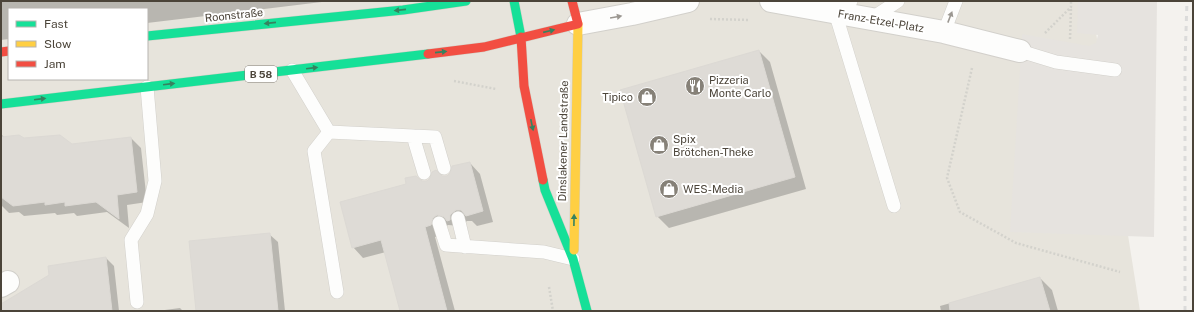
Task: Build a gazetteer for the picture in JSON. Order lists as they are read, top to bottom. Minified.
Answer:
{"streets":{"main road":["Roonstraße","B 58","Dinslakener Landstraße"],"street":["Franz-Etzel-Platz"]},"crossings":[["B 58","Dinslakener Landstraße"]],"places":{"restaurant":["Pizzeria Monte Carlo"],"shop":["Tipico","Spix Brötchen-Theke","WES-Media"]},"legend":["Fast","Slow","Jam"]}
